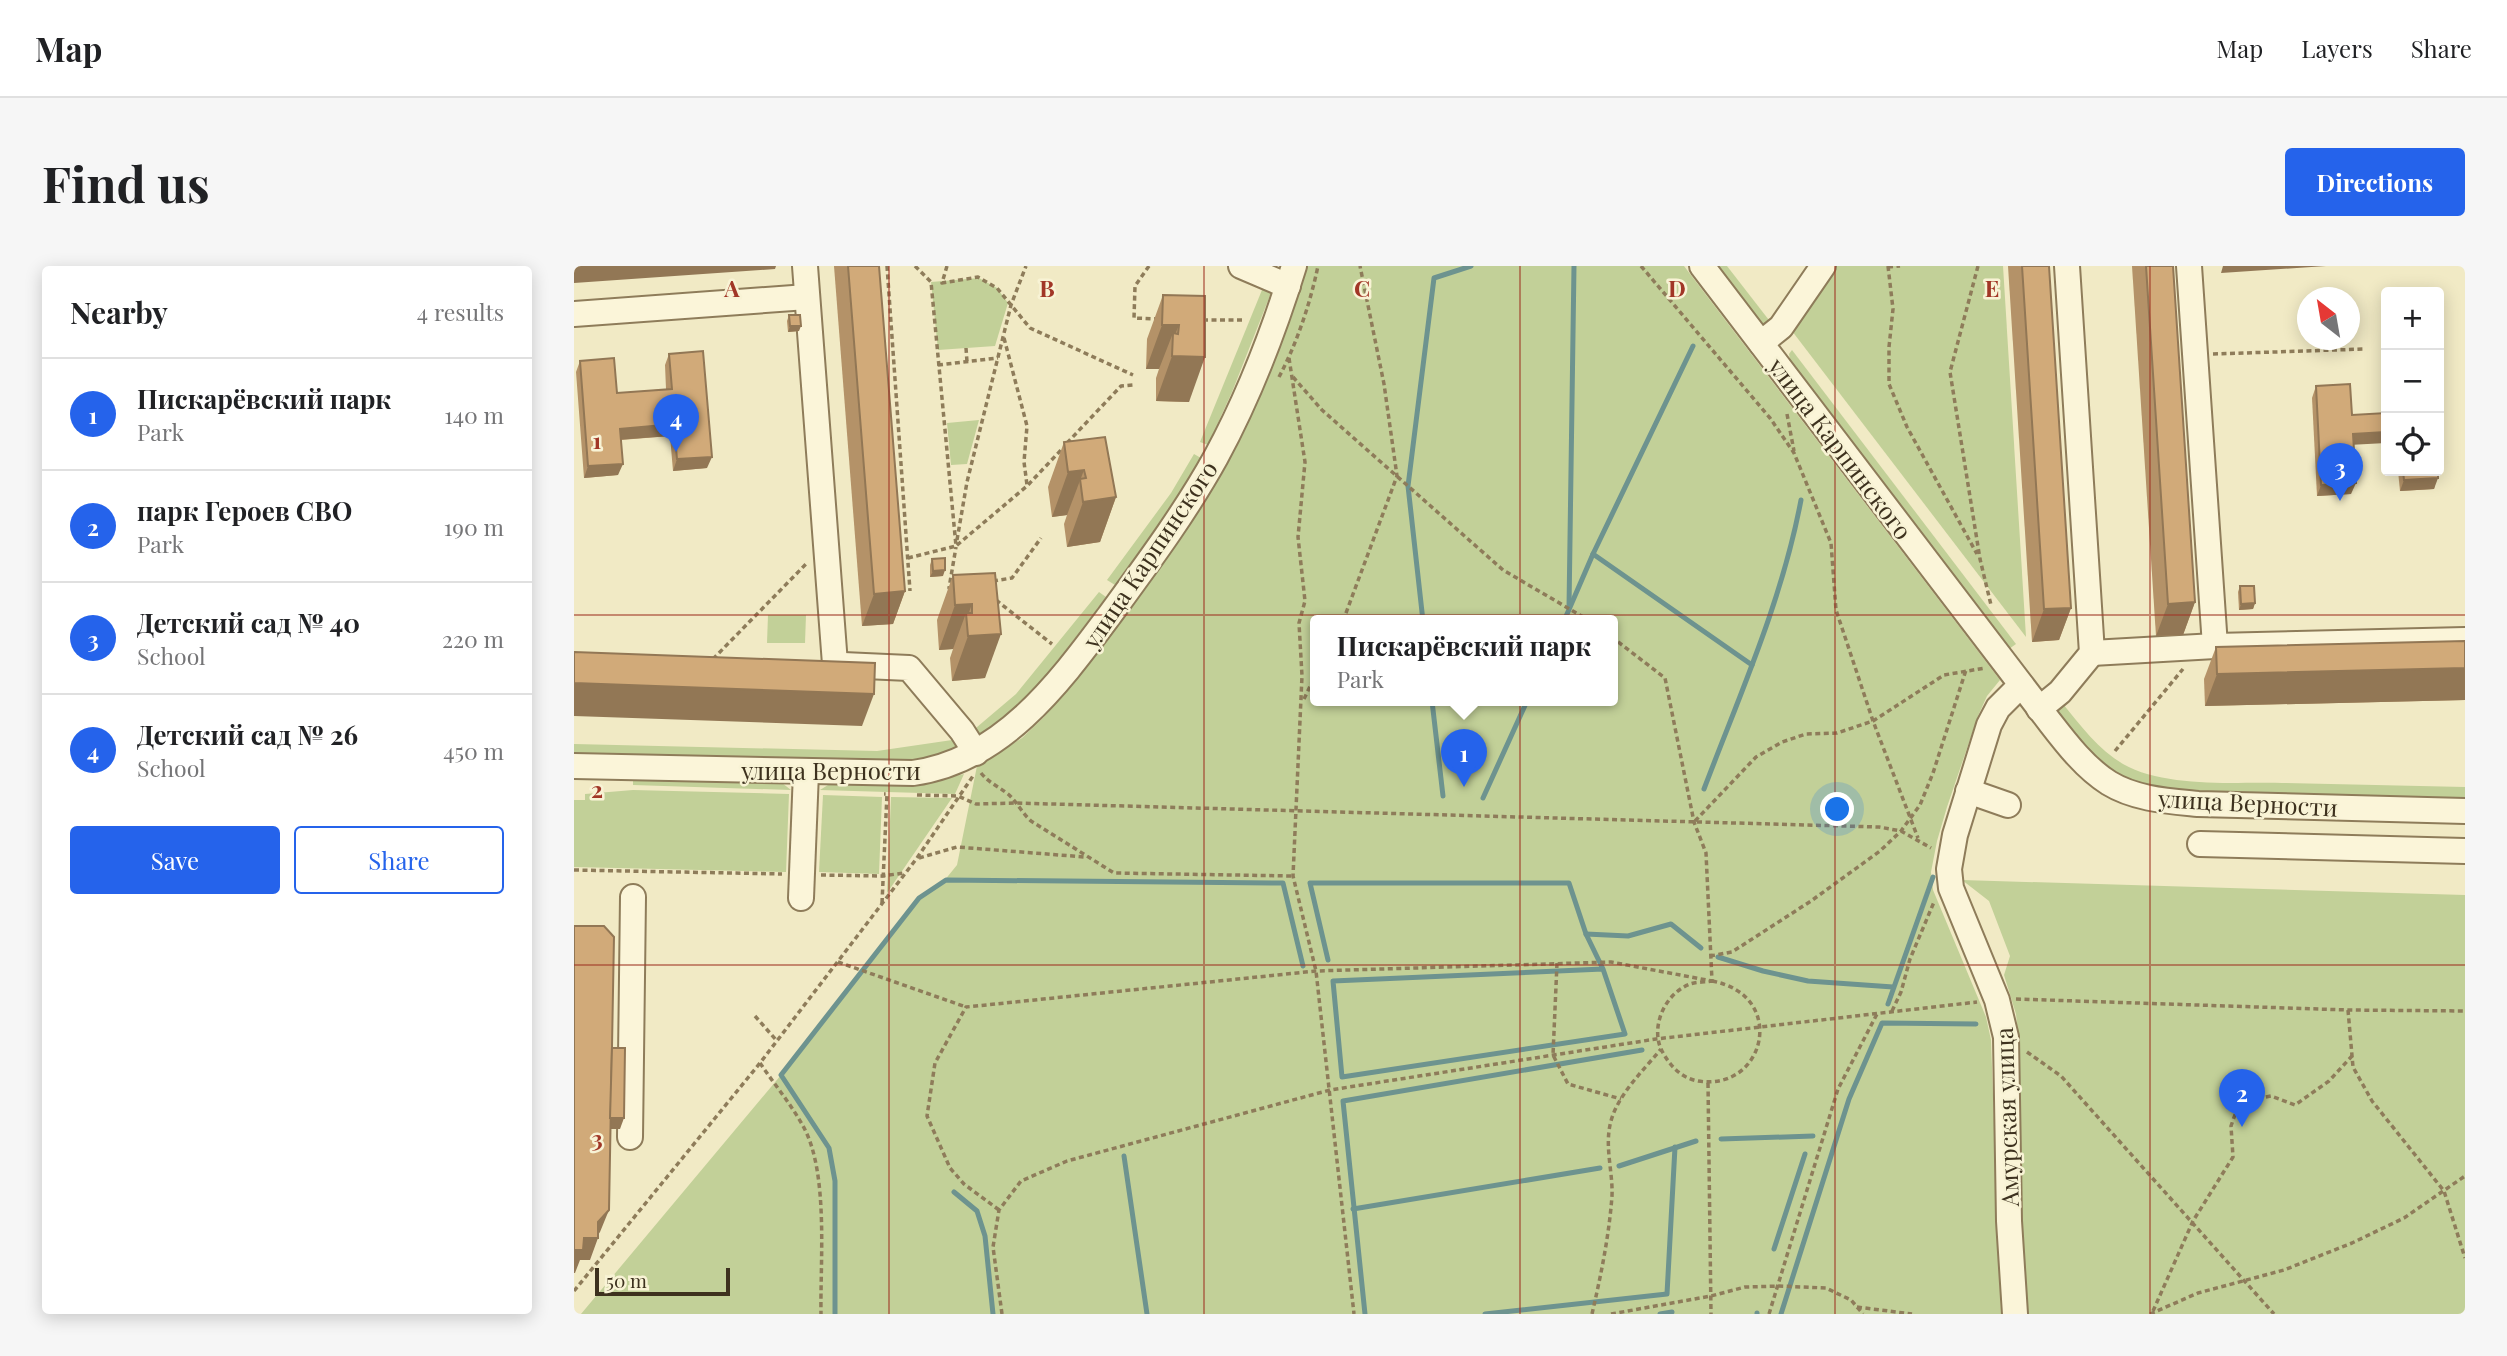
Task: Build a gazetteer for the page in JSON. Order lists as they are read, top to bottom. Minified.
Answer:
{"streets":{"street":["улица Карпинского","улица Верности","Амурская улица"]},"crossings":[["улица Карпинского","улица Верности"]],"scale_bar":"50 m","north":"top left","page":{"header":"Map","nav":["Map","Layers","Share"],"buttons":["Directions",["Save","Share"]],"title":"Find us","heading":["Nearby","4 results"],"map_buttons":["+","−"],"list":[{"mark":"1","name":"Пискарёвский парк","note":"Park","value":"140 m"},{"mark":"2","name":"парк Героев СВО","note":"Park","value":"190 m"},{"mark":"3","name":"Детский сад № 40","note":"School","value":"220 m"},{"mark":"4","name":"Детский сад № 26","note":"School","value":"450 m"}],"pins":["4","3","1","2"],"popup":["Пискарёвский парк","Park"],"scale":"50 m"},"grid":{"columns":["A","B","C","D","E"],"rows":["1","2","3"]}}
